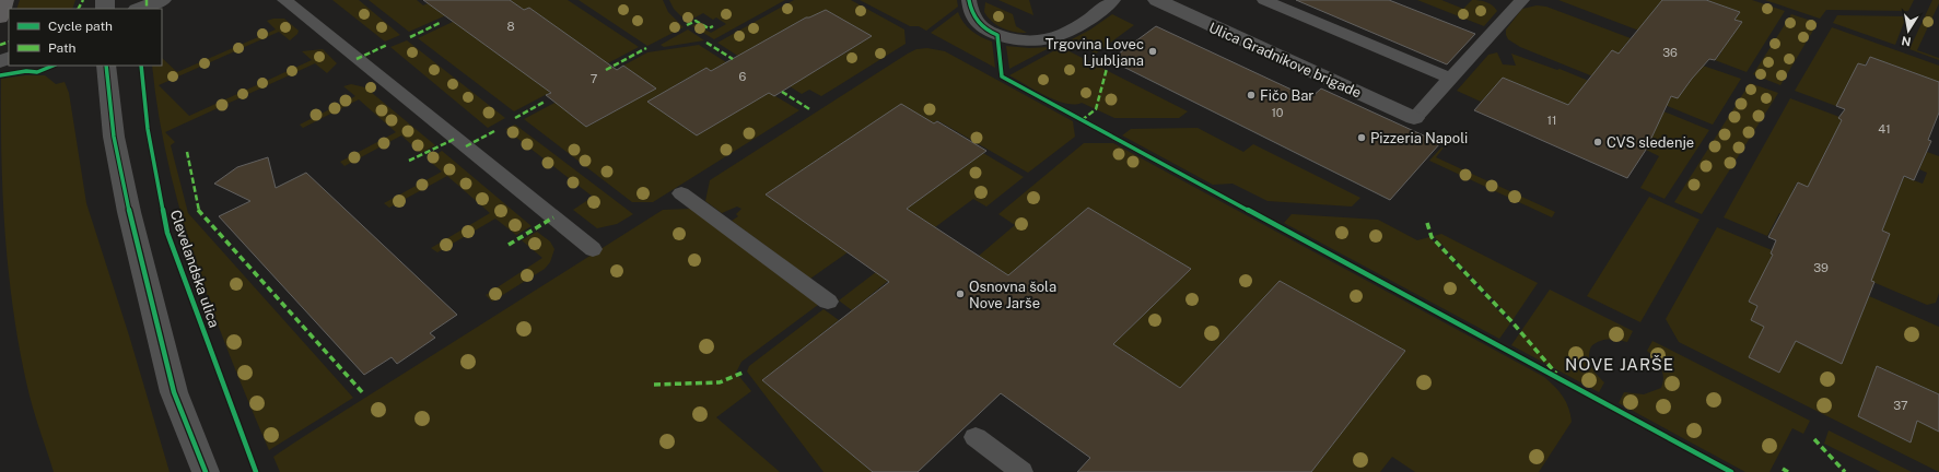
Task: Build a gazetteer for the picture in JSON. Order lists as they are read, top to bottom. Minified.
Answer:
{"streets":{"street":["Ulica Gradnikove brigade"],"cycle path":["Clevelandska ulica"]},"districts":["NOVE JARŠE"],"places":["Trgovina Lovec Ljubljana","Fičo Bar","Pizzeria Napoli","CVS sledenje","Osnovna šola Nove Jarše"],"house_numbers":["8","36","6","7","10","11","41","39","37"],"legend":["Cycle path","Path"],"north":"bottom"}
